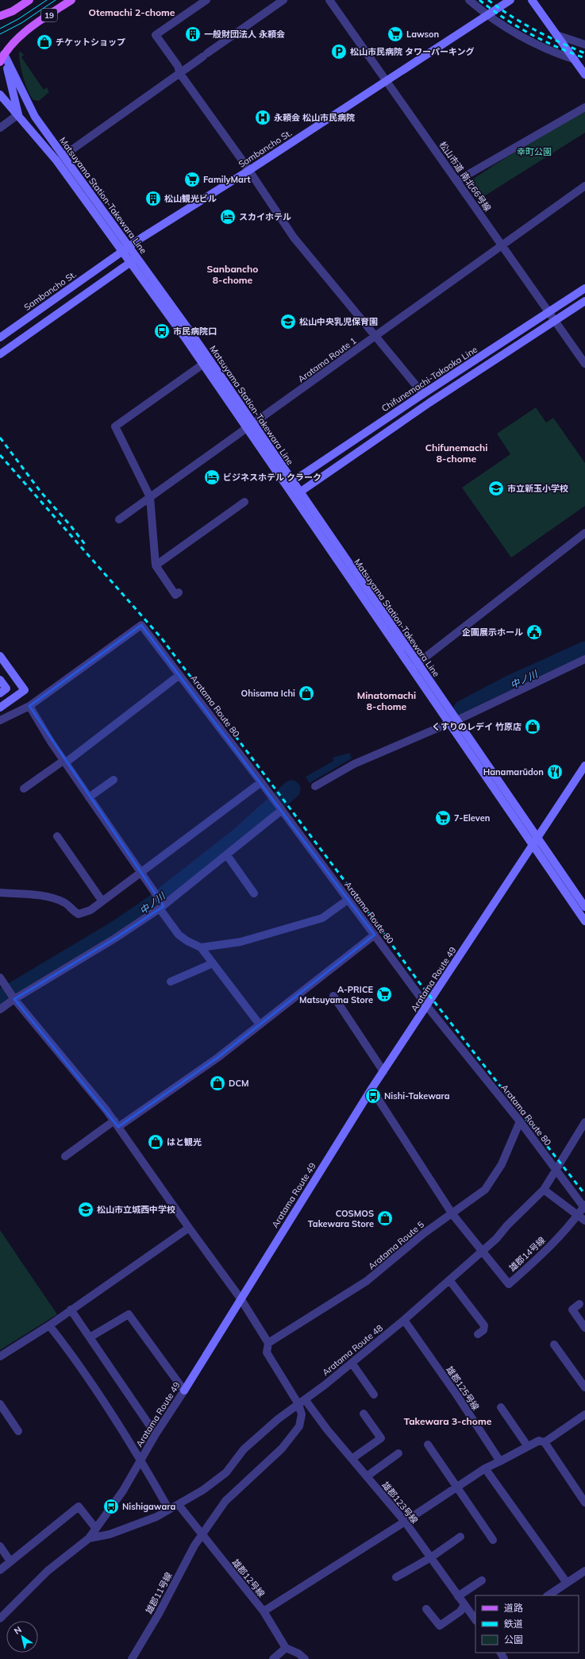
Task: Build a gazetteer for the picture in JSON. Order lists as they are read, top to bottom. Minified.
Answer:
{"streets":{"main road":["19"],"street":["Sambancho St.","松山市道 南北66号線","Matsuyama Station-Takewara Line","Aratama Route 1","Chifunemachi-Takaoka Line","Aratama Route 80","Aratama Route 49","Aratama Route 5","雄郡14号線","Aratama Route 48","雄郡125号線","雄郡123号線","雄郡12号線","雄郡11号線"]},"crossings":[["19","Matsuyama Station-Takewara Line"],["Sambancho St.","松山市道 南北66号線"],["Sambancho St.","Matsuyama Station-Takewara Line"],["松山市道 南北66号線","Aratama Route 1"],["松山市道 南北66号線","Chifunemachi-Takaoka Line"],["Matsuyama Station-Takewara Line","Aratama Route 1"],["Matsuyama Station-Takewara Line","Chifunemachi-Takaoka Line"],["Matsuyama Station-Takewara Line","Aratama Route 49"],["Aratama Route 80","Aratama Route 49"],["Aratama Route 80","Aratama Route 5"],["Aratama Route 80","雄郡14号線"],["Aratama Route 80","Aratama Route 48"],["Aratama Route 49","Aratama Route 48"],["Aratama Route 5","雄郡123号線"],["雄郡14号線","Aratama Route 48"],["Aratama Route 48","雄郡125号線"],["Aratama Route 48","雄郡123号線"],["Aratama Route 48","雄郡12号線"],["Aratama Route 48","雄郡11号線"],["雄郡123号線","雄郡11号線"],["雄郡12号線","雄郡11号線"]],"districts":["Otemachi 2-chome","Sanbancho 8-chome","Chifunemachi 8-chome","Minatomachi 8-chome","Takewara 3-chome"],"water":["中ノ川"],"parks":["幸町公園"],"places":{"building":["一般財団法人 永頼会","松山観光ビル"],"supermarket":["Lawson","FamilyMart","7-Eleven","A-PRICE Matsuyama Store"],"shop":["チケットショップ","Ohisama Ichi","くすりのレデイ 竹原店","DCM","はと観光","COSMOS Takewara Store"],"parking":["松山市民病院 タワーパーキング"],"hospital":["永頼会 松山市民病院"],"hotel":["スカイホテル","ビジネスホテル クラーク"],"school or university":["松山中央乳児保育園","市立新玉小学校","松山市立城西中学校"],"bus stop":["市民病院口","Nishi-Takewara","Nishigawara"],"public building":["企画展示ホール"],"restaurant":["Hanamarūdon"]},"legend":["道路","鉄道","公園"],"north":"top left"}
